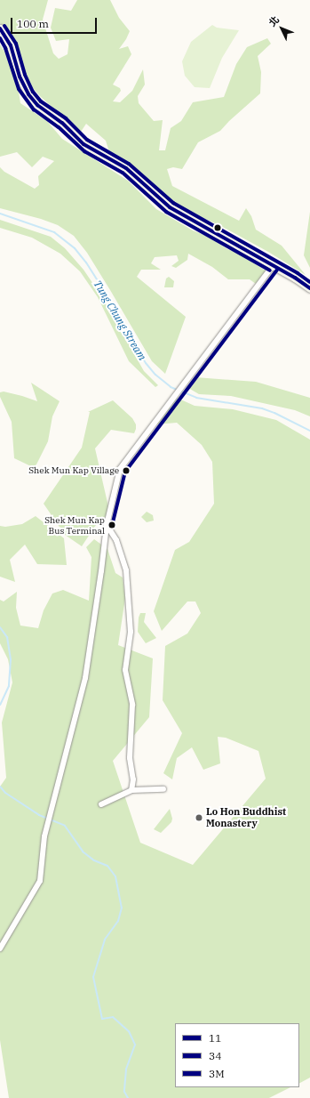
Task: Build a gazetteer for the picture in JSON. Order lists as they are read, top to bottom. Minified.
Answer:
{"water":["Tung Chung Stream"],"places":["Shek Mun Kap Village","Shek Mun Kap Bus Terminal","Lo Hon Buddhist Monastery"],"lines":["transit line 3M","transit line 11","transit line 34"],"legend":["11","34","3M"],"scale_bar":"100 m","north":"top left"}
